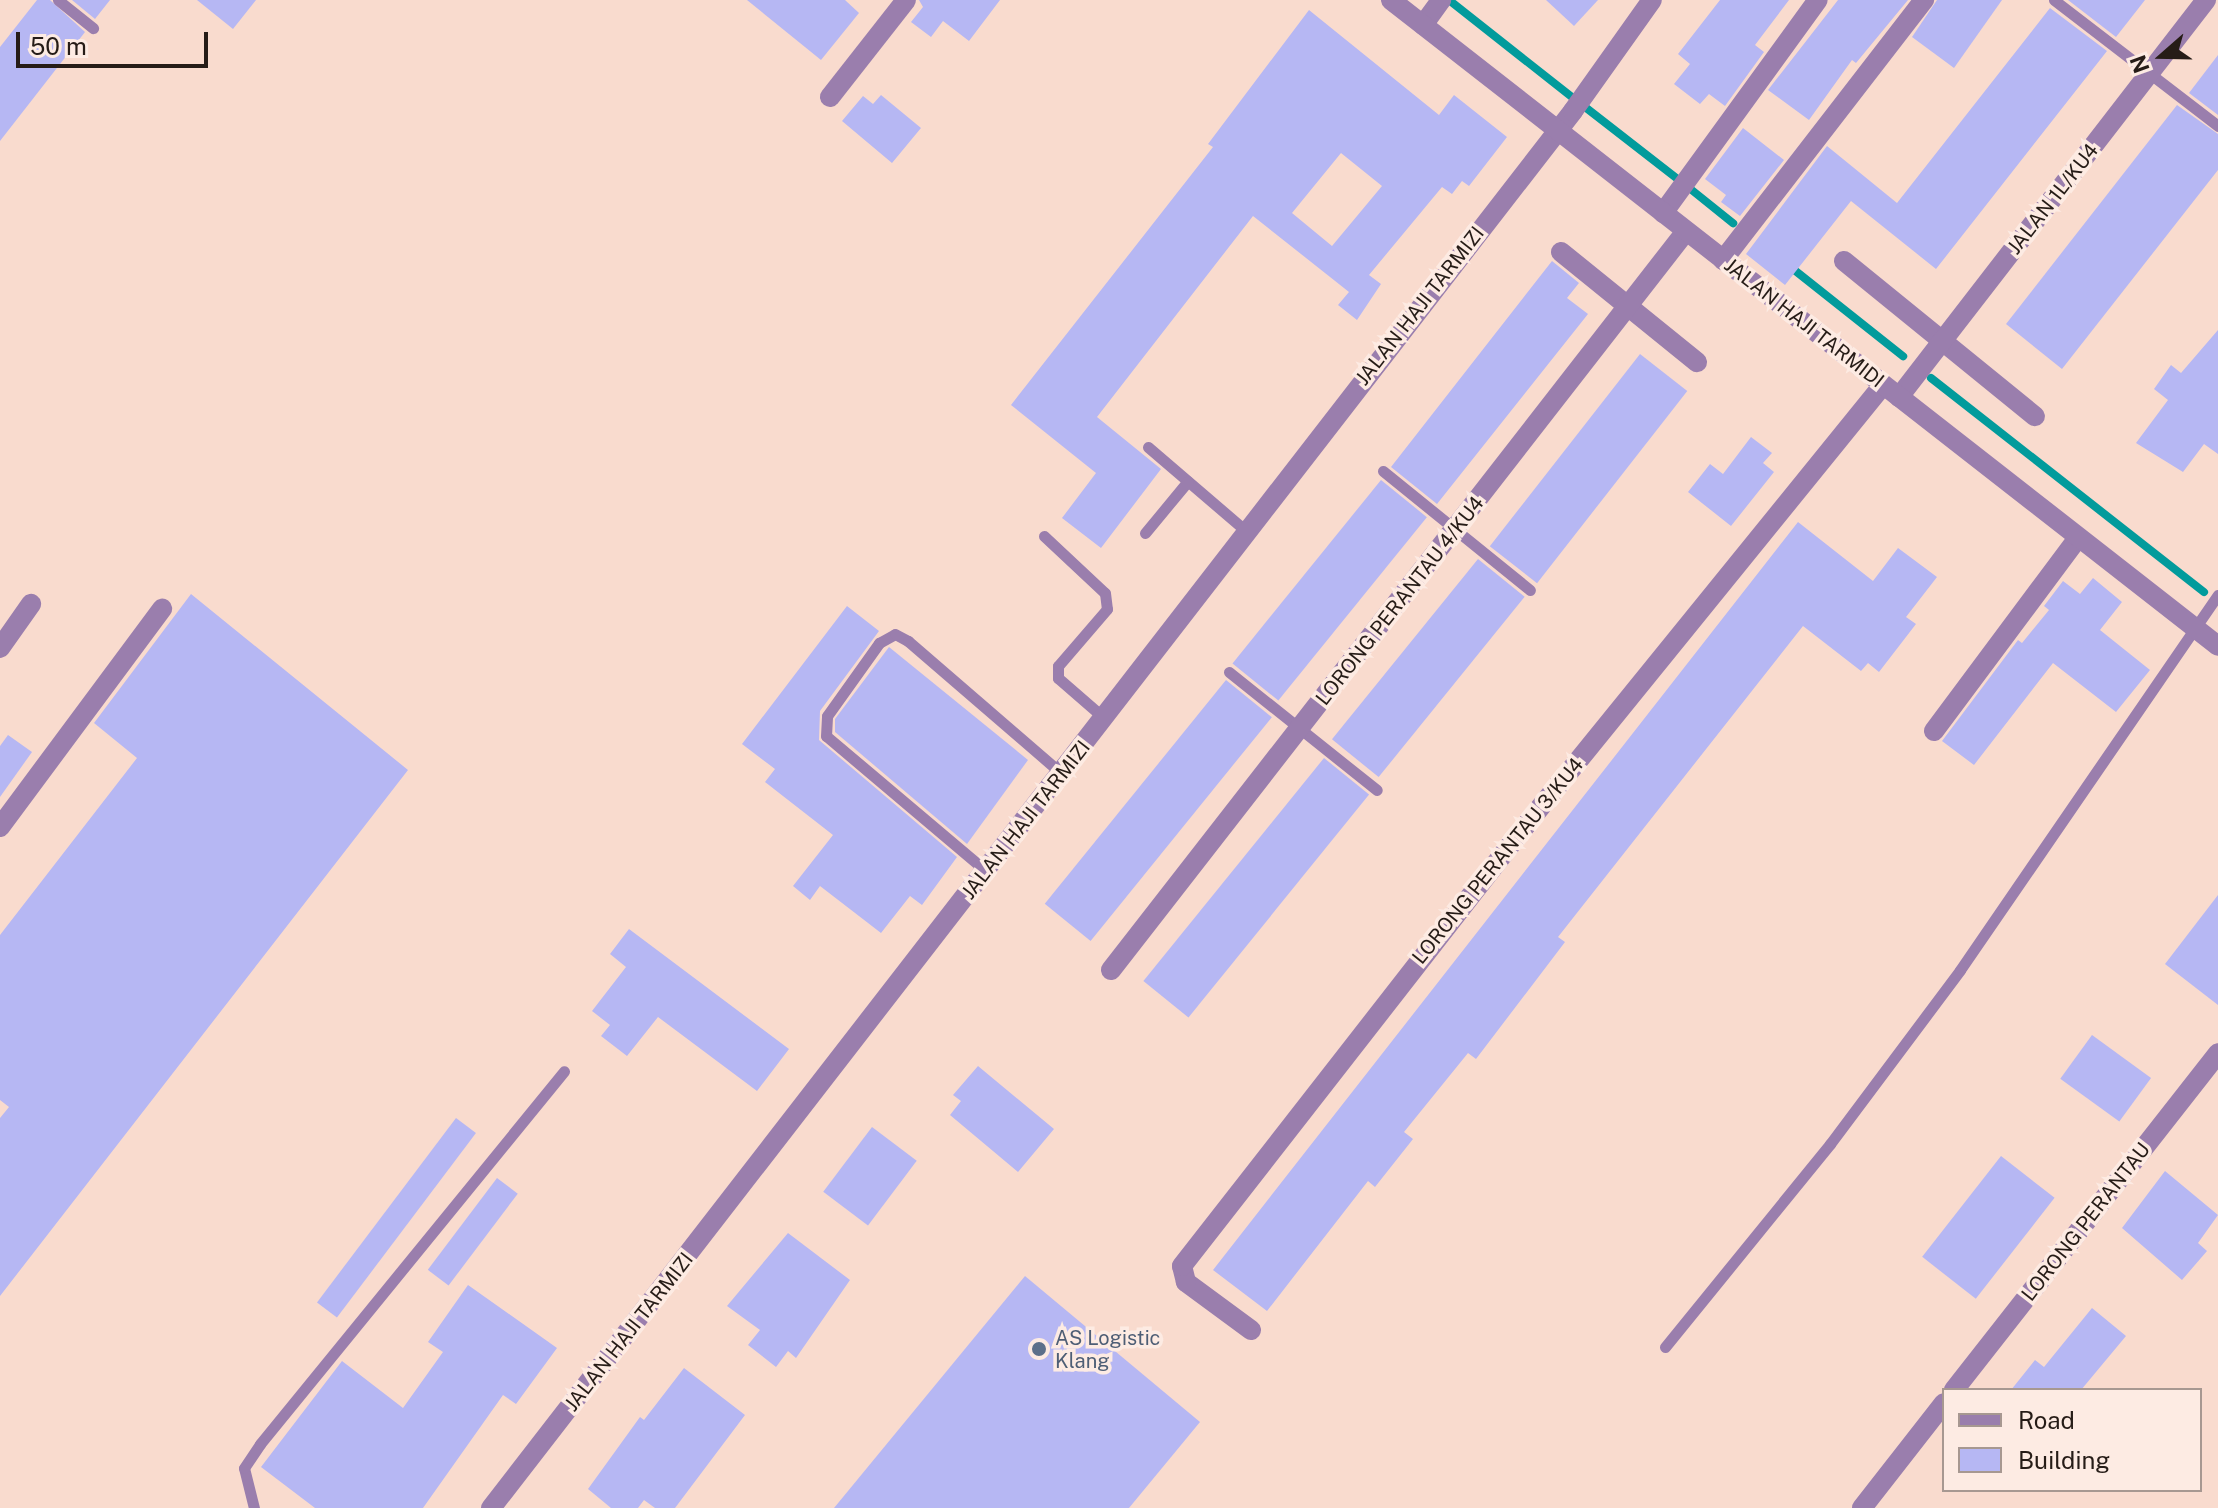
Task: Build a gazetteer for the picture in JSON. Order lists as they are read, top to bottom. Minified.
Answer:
{"streets":{"street":["JALAN 1L/KU4","JALAN HAJI TARMIZI","JALAN HAJI TARMIDI","LORONG PERANTAU 4/KU4","LORONG PERANTAU 3/KU4","LORONG PERANTAU"]},"crossings":[["JALAN 1L/KU4","JALAN HAJI TARMIDI"],["JALAN 1L/KU4","LORONG PERANTAU 3/KU4"],["JALAN HAJI TARMIZI","JALAN HAJI TARMIDI"],["JALAN HAJI TARMIDI","LORONG PERANTAU 4/KU4"],["JALAN HAJI TARMIDI","LORONG PERANTAU 3/KU4"]],"places":["AS Logistic Klang"],"legend":["Road","Building"],"scale_bar":"50 m","north":"left"}
